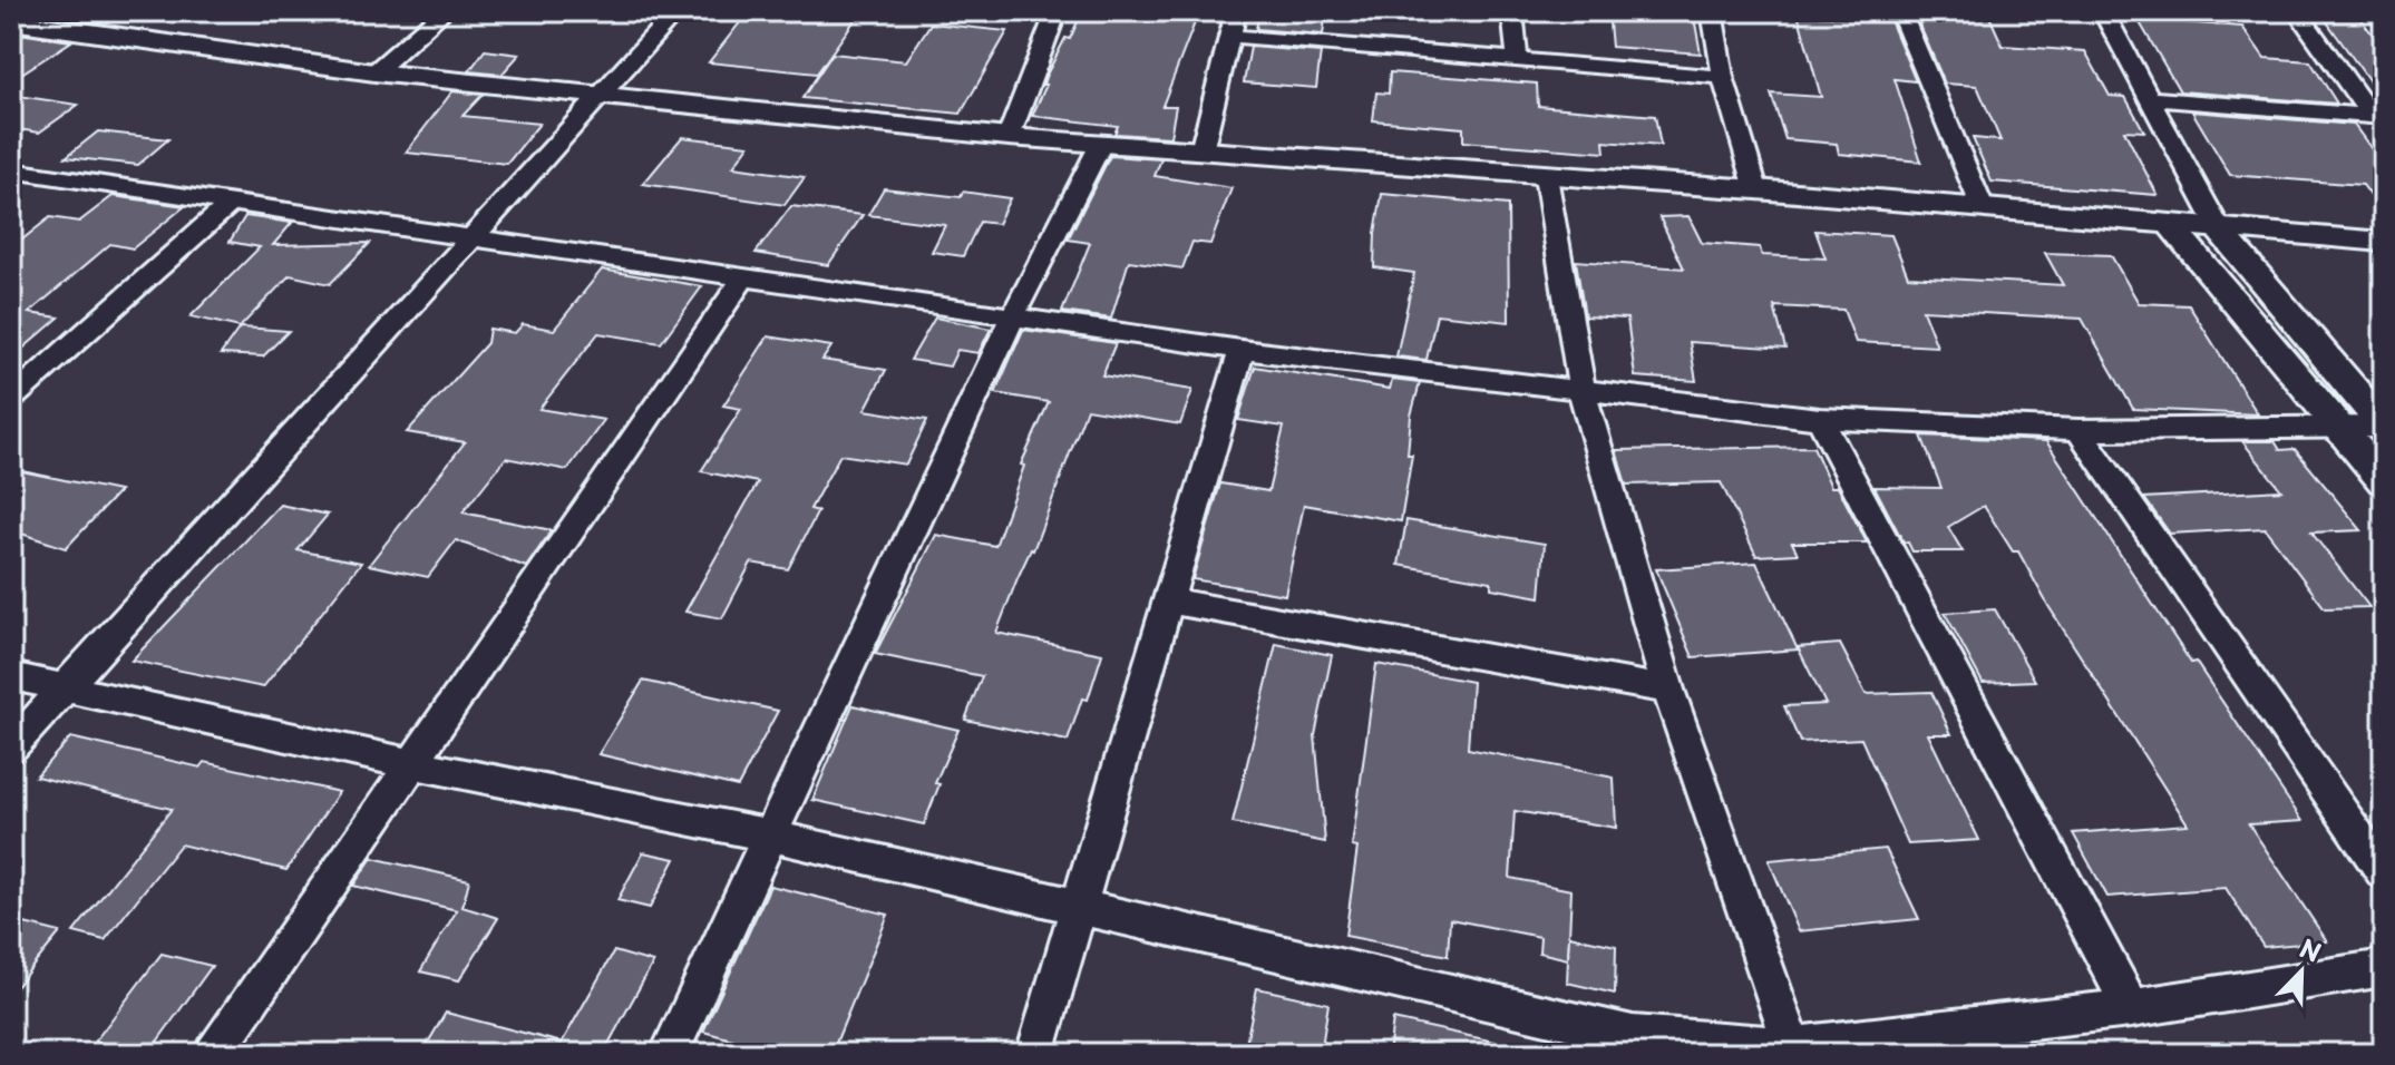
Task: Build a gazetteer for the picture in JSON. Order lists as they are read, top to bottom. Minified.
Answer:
{"north":"top right"}
